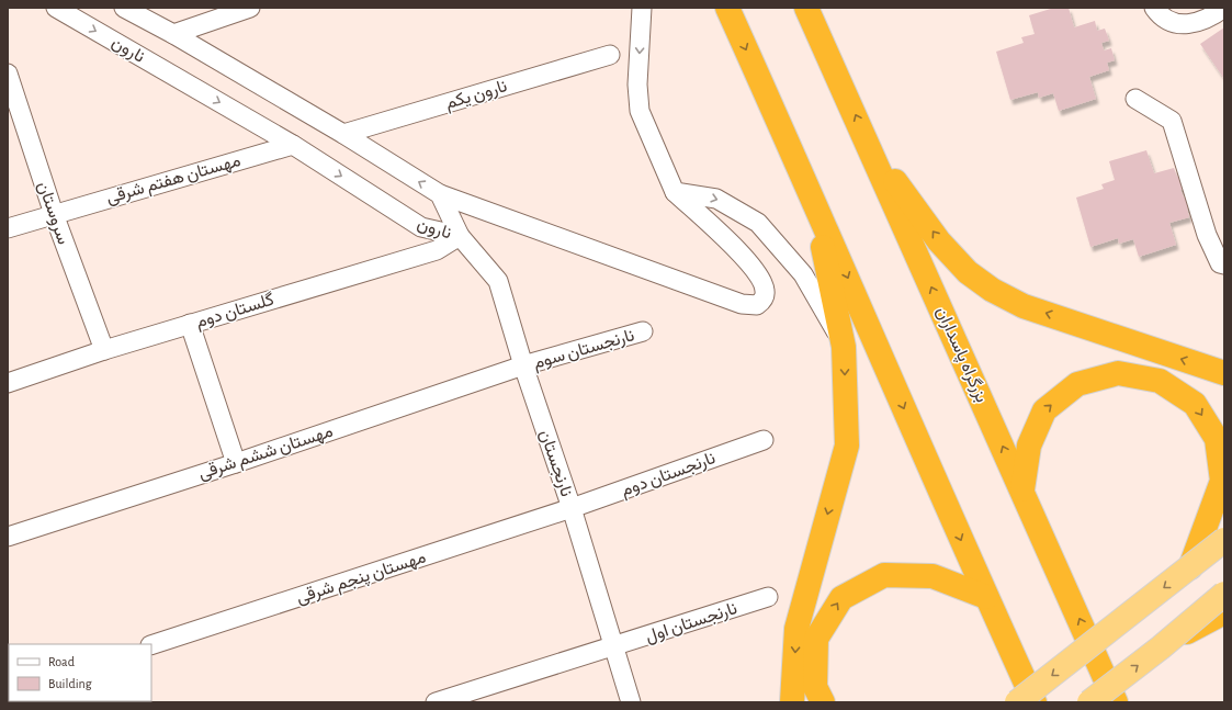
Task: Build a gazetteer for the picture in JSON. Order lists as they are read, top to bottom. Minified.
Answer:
{"streets":{"highway":["بزرگراه پاسداران"],"street":["نارون","نارون یکم","مهستان هفتم شرقی","سروستان","گلستان دوم","نارنجستان سوم","مهستان ششم شرقی","نارنجستان","نارنجستان دوم","مهستان پنجم شرقی","نارنجستان اول"]},"crossings":[["نارون","نارون یکم"],["نارون","مهستان هفتم شرقی"],["نارون","گلستان دوم"],["نارون","نارنجستان"],["مهستان هفتم شرقی","سروستان"],["سروستان","گلستان دوم"],["گلستان دوم","نارنجستان"],["نارنجستان سوم","مهستان ششم شرقی"],["نارنجستان سوم","نارنجستان"],["مهستان ششم شرقی","نارنجستان"],["نارنجستان","نارنجستان دوم"],["نارنجستان","مهستان پنجم شرقی"],["نارنجستان","نارنجستان اول"],["نارنجستان دوم","مهستان پنجم شرقی"]],"legend":["Road","Building"]}
